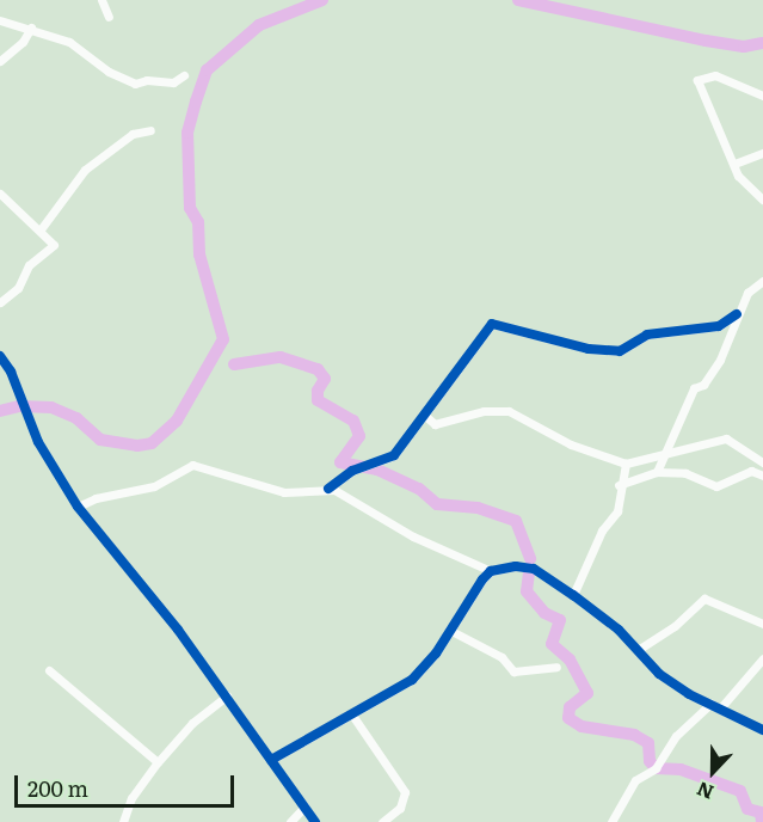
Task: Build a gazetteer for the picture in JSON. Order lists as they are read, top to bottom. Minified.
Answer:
{"scale_bar":"200 m","north":"bottom"}
